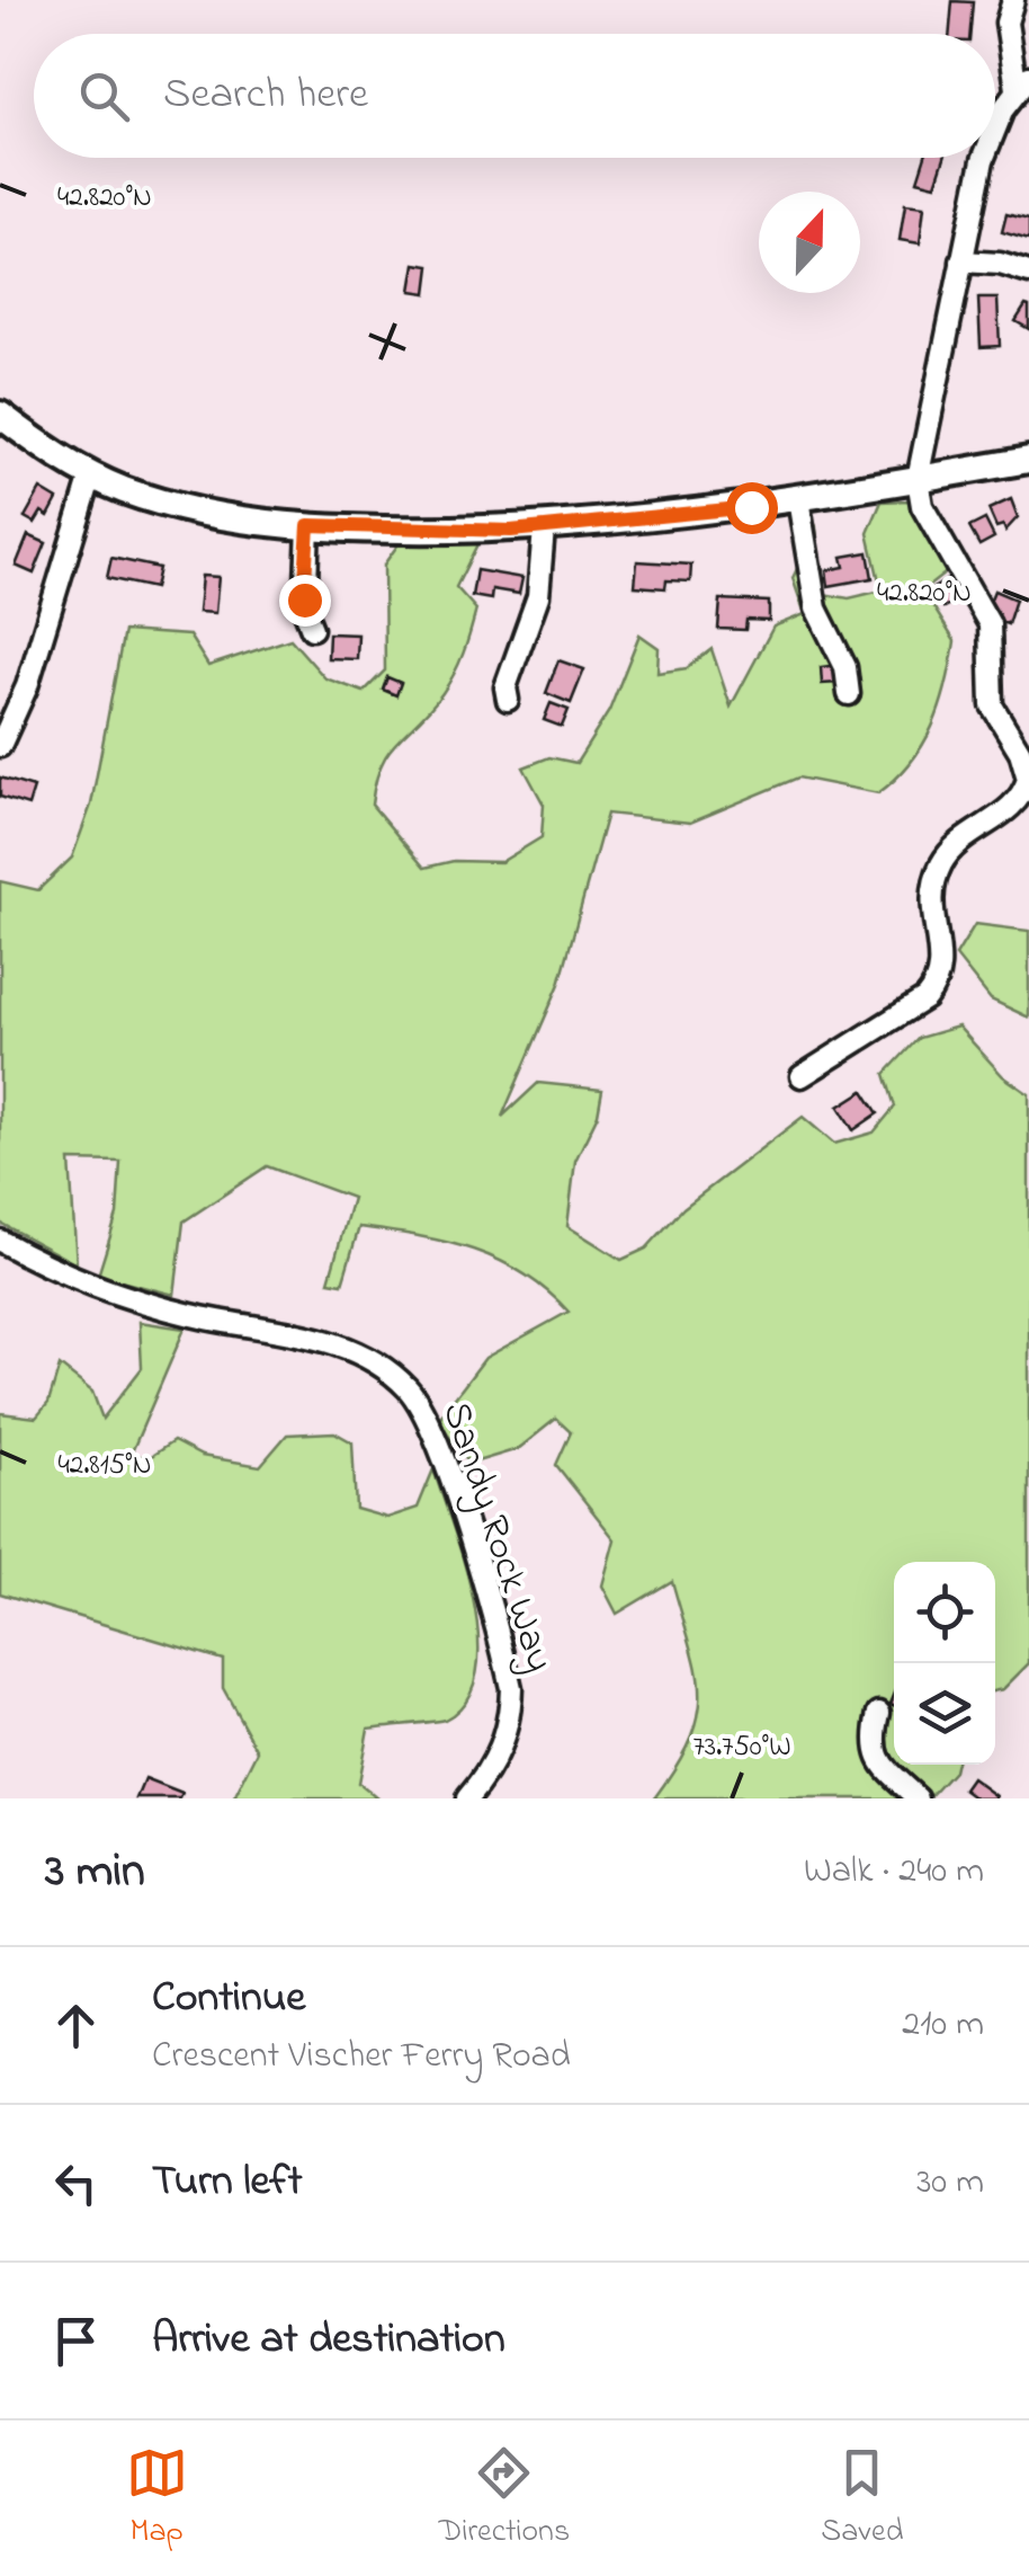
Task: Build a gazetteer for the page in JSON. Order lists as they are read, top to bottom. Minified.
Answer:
{"streets":{"street":["Sandy Rock Way"]},"north":"top","page":{"search":"Search here","heading":["3 min","Walk · 240 m"],"list":[["Continue","Crescent Vischer Ferry Road","210 m"],["Turn left","30 m"],"Arrive at destination"],"nav":["Map","Directions","Saved"]},"coordinates":["42.820°N","42.815°N","73.750°W"]}
